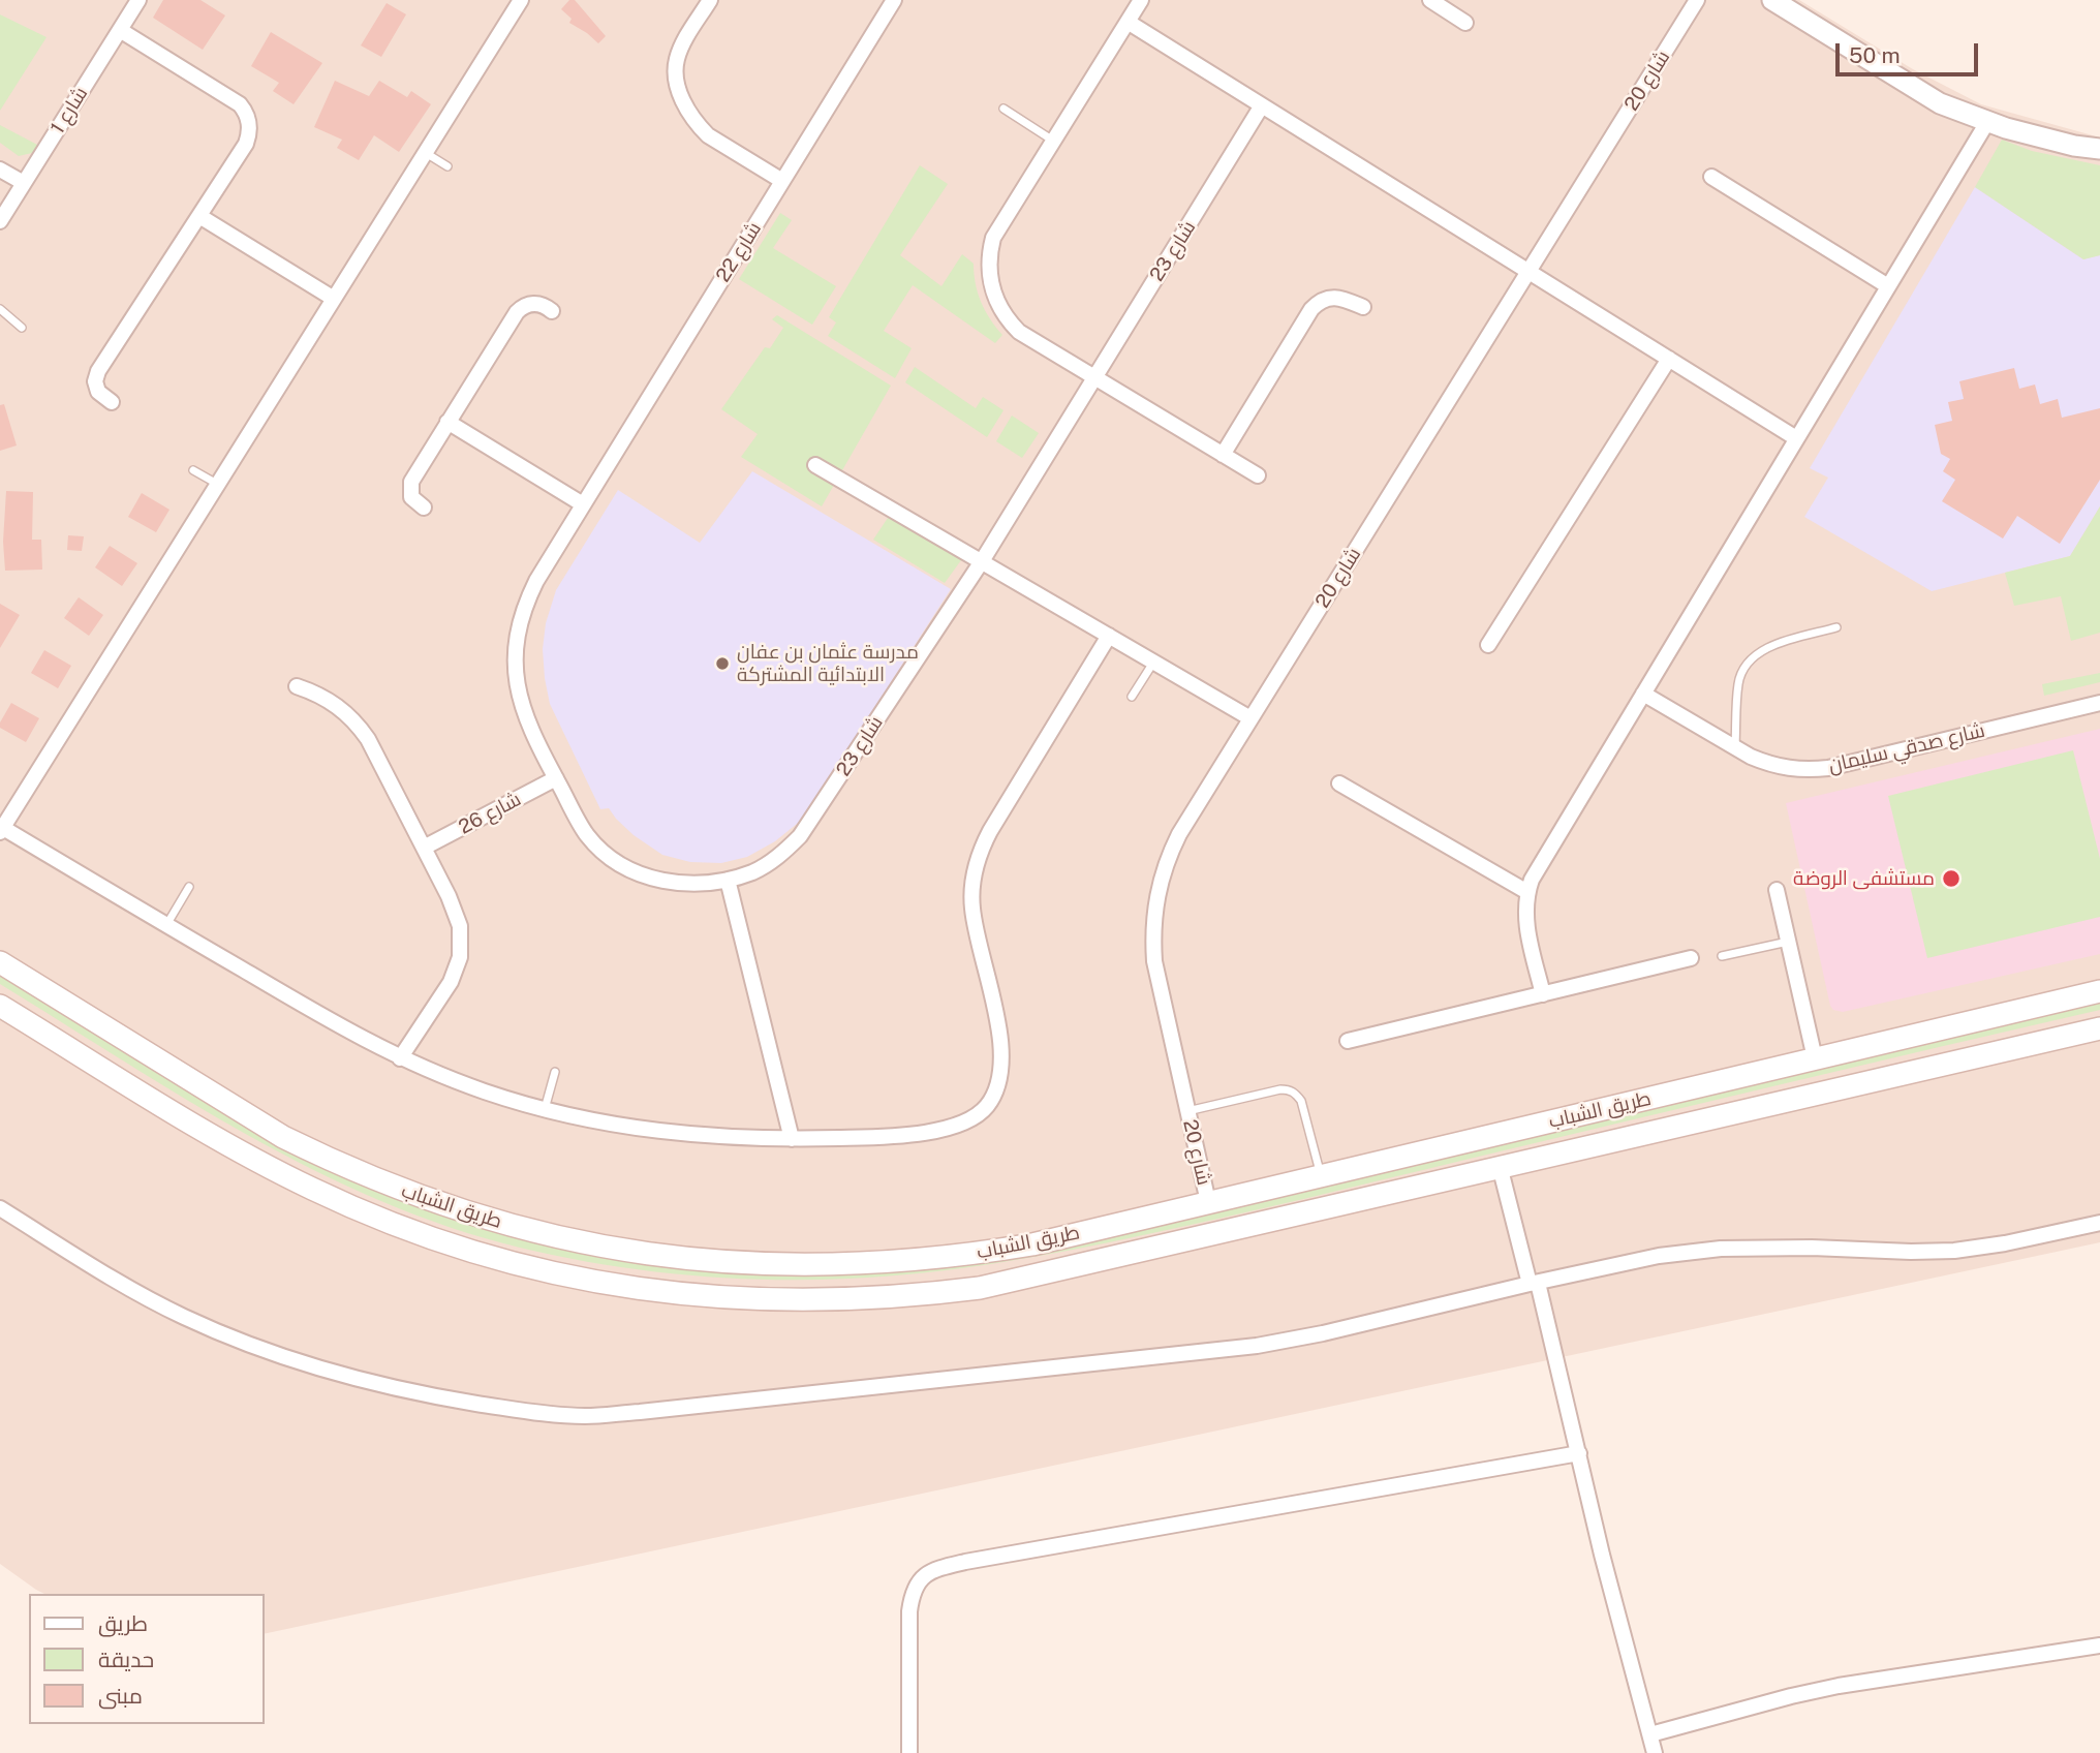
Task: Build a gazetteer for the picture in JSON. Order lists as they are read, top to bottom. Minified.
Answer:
{"streets":{"main road":["طريق الشباب"],"street":["شارع 20","شارع 1","شارع 23","شارع 22","شارع صدقي سليمان","شارع 26"]},"crossings":[["شارع 20","طريق الشباب"],["شارع 23","شارع 22"],["شارع 23","شارع 26"]],"places":["مدرسة عثمان بن عفان الابتدائية المشتركة","مستشفى الروضة"],"legend":["طريق","حديقة","مبنى"],"scale_bar":"50 m"}
